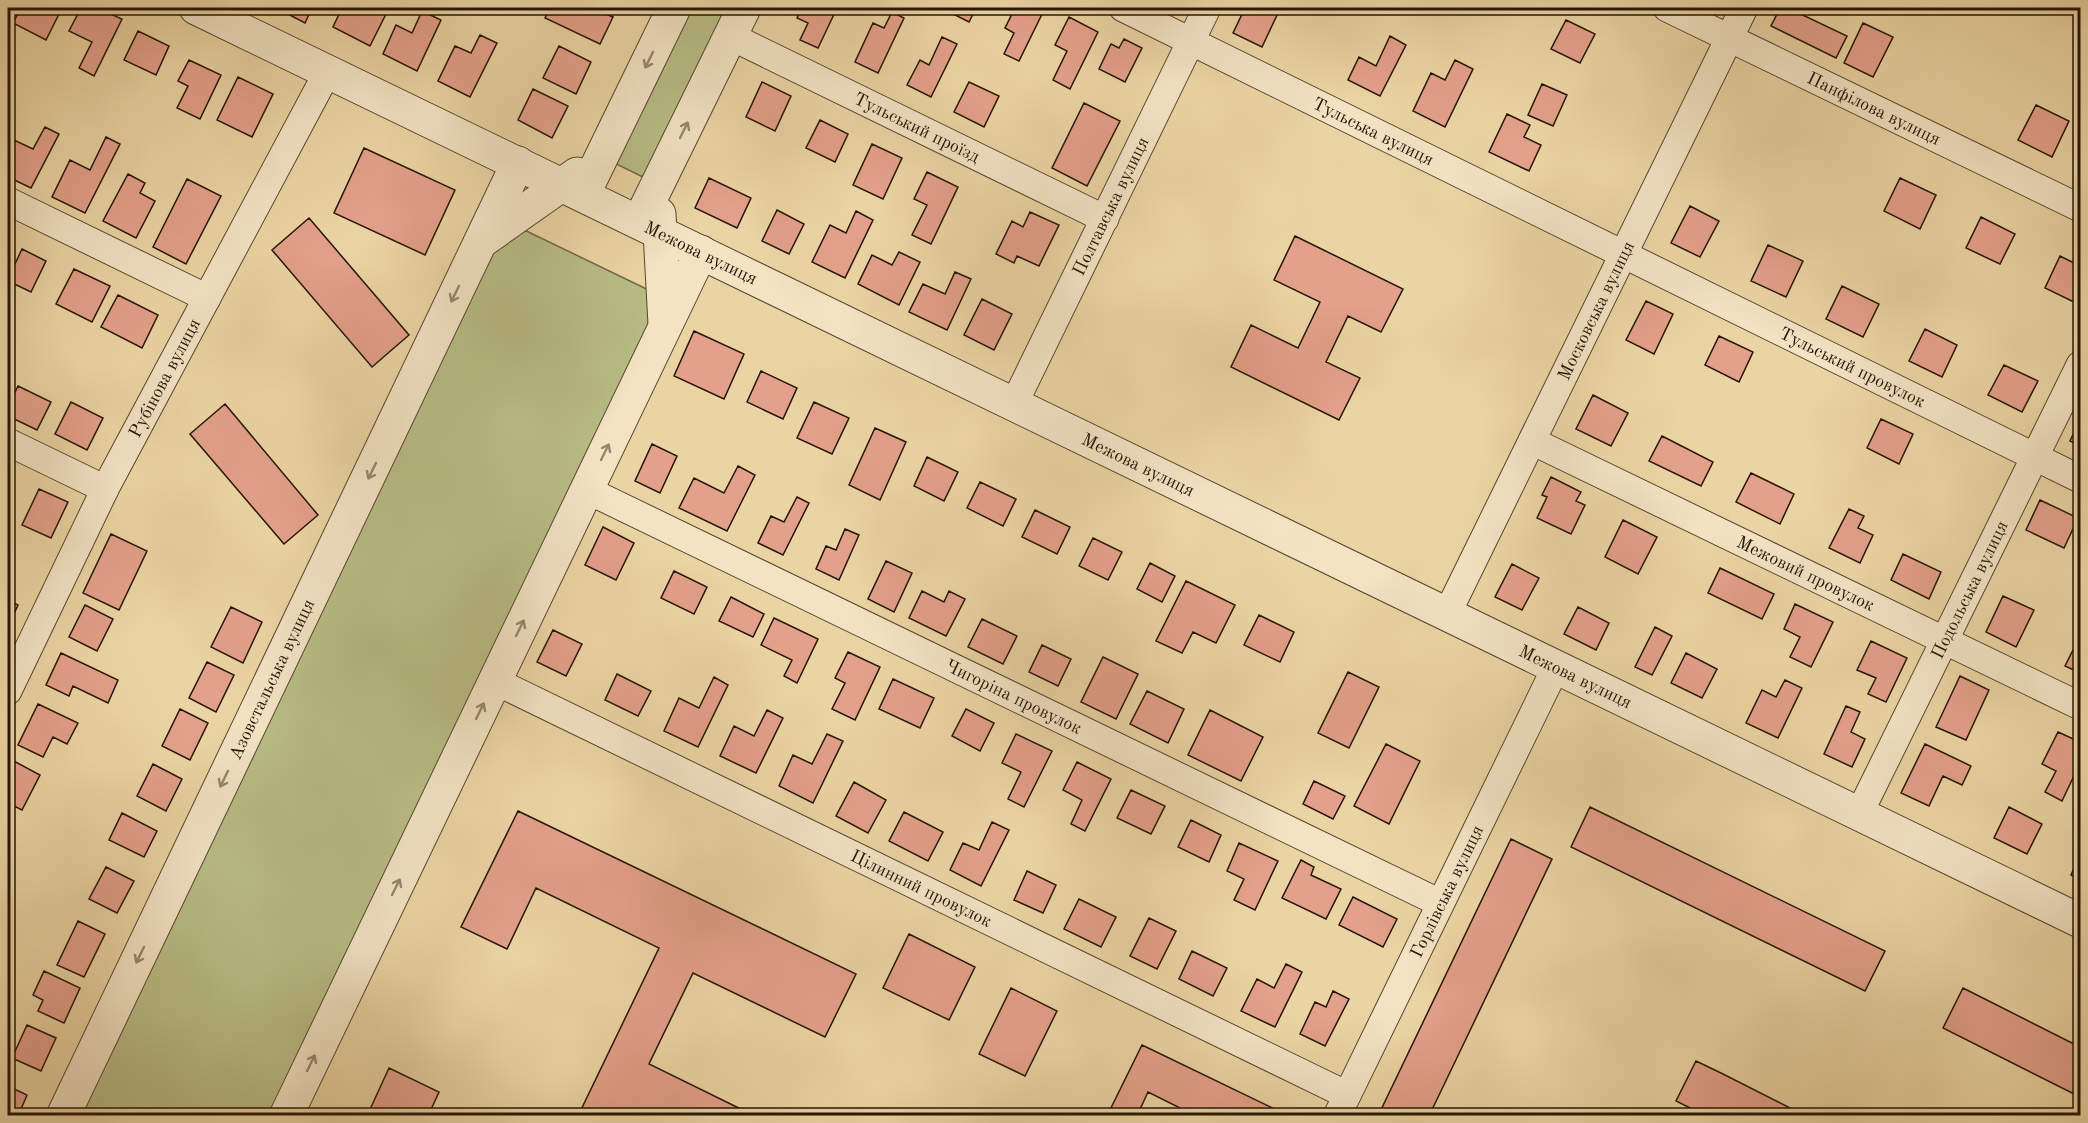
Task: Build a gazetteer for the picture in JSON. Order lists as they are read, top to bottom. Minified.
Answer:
{"streets":{"street":["Панфілова вулиця","Тульський проїзд","Тульська вулиця","Полтавська вулиця","Межова вулиця","Московська вулиця","Тульський провулок","Рубінова вулиця","Межовий провулок","Подольська вулиця","Азовстальська вулиця","Чигоріна провулок","Цілинний провулок","Горлівська вулиця"]},"crossings":[["Панфілова вулиця","Московська вулиця"],["Тульський проїзд","Полтавська вулиця"],["Тульська вулиця","Полтавська вулиця"],["Тульська вулиця","Московська вулиця"],["Тульська вулиця","Тульський провулок"],["Полтавська вулиця","Межова вулиця"],["Межова вулиця","Московська вулиця"],["Межова вулиця","Рубінова вулиця"],["Межова вулиця","Подольська вулиця"],["Межова вулиця","Азовстальська вулиця"],["Межова вулиця","Горлівська вулиця"],["Московська вулиця","Тульський провулок"],["Московська вулиця","Межовий провулок"],["Тульський провулок","Подольська вулиця"],["Межовий провулок","Подольська вулиця"],["Чигоріна провулок","Горлівська вулиця"],["Цілинний провулок","Горлівська вулиця"]]}
